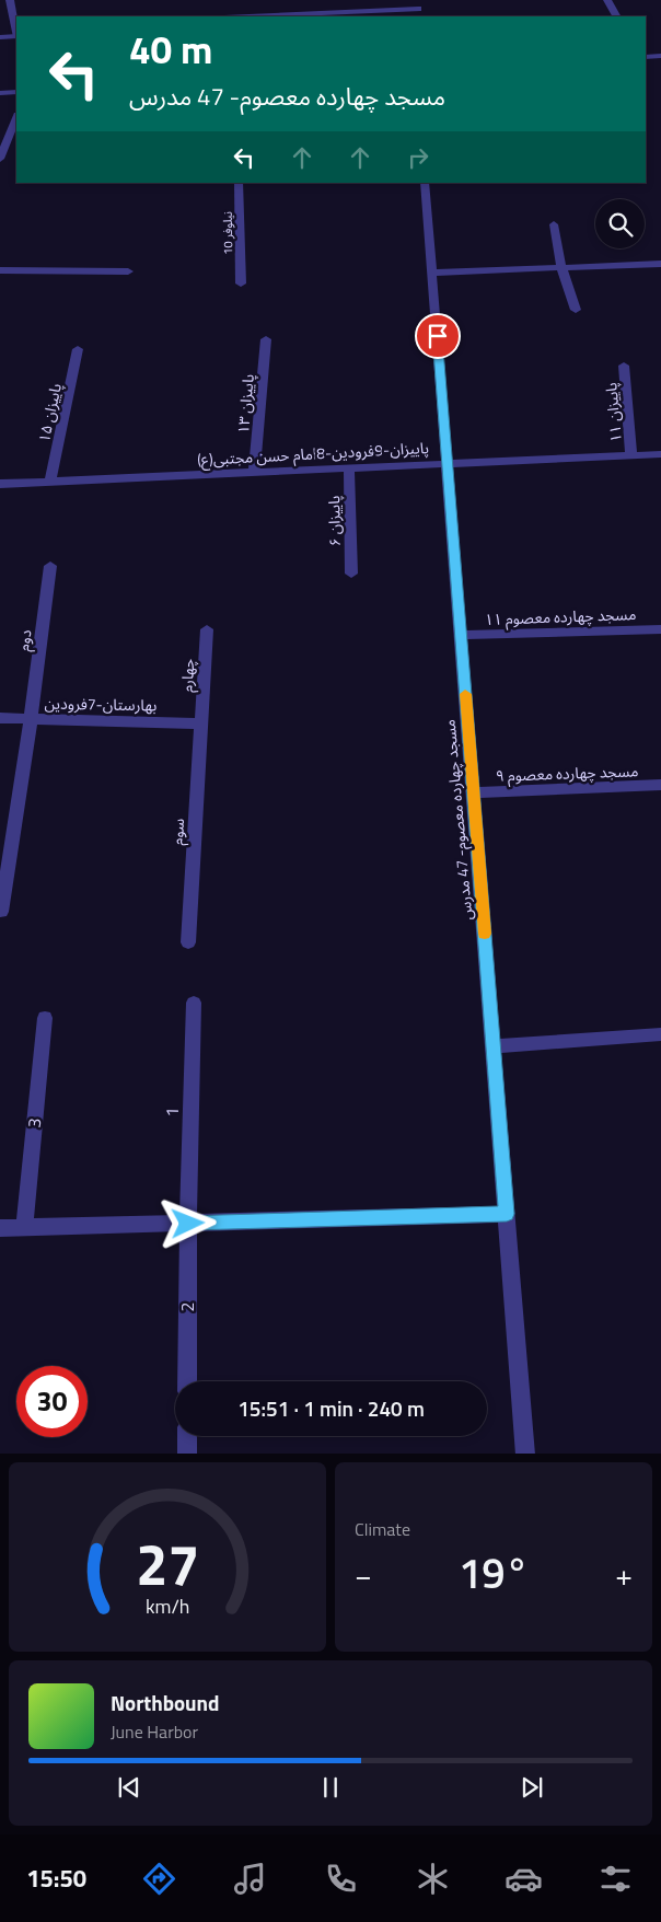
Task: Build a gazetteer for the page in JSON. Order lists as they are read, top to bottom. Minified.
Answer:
{"streets":{"street":["نیلوفر 10","پاییزان ۱۳","پاییزان ۱۵","پاییزان ۱۱","پاییزان-9فرودین-8امام حسن مجتبی(ع)","پاییزان ۶","مسجد چهارده معصوم ۱۱","دوم","چهارم","بهارستان-7فرودین","مسجد چهارده معصوم ۹","مسجد چهارده معصوم- 47 مدرس","سوم","1","3","2"]},"crossings":[["پاییزان ۱۳","پاییزان-9فرودین-8امام حسن مجتبی(ع)"],["پاییزان ۱۵","پاییزان-9فرودین-8امام حسن مجتبی(ع)"],["پاییزان ۱۱","پاییزان-9فرودین-8امام حسن مجتبی(ع)"],["پاییزان-9فرودین-8امام حسن مجتبی(ع)","پاییزان ۶"],["پاییزان-9فرودین-8امام حسن مجتبی(ع)","مسجد چهارده معصوم- 47 مدرس"],["مسجد چهارده معصوم ۱۱","مسجد چهارده معصوم- 47 مدرس"],["دوم","بهارستان-7فرودین"],["چهارم","بهارستان-7فرودین"],["چهارم","سوم"],["بهارستان-7فرودین","سوم"],["مسجد چهارده معصوم ۹","مسجد چهارده معصوم- 47 مدرس"],["1","2"]],"page":{"turn":["40 m","مسجد چهارده معصوم- 47 مدرس"],"limit":"30","trip":"15:51 · 1 min · 240 m","tile":"Climate","heat":["−","19°","+"],"song":["Northbound","June Harbor"],"tabs":"15:50","gauge":["27","km/h"]}}
